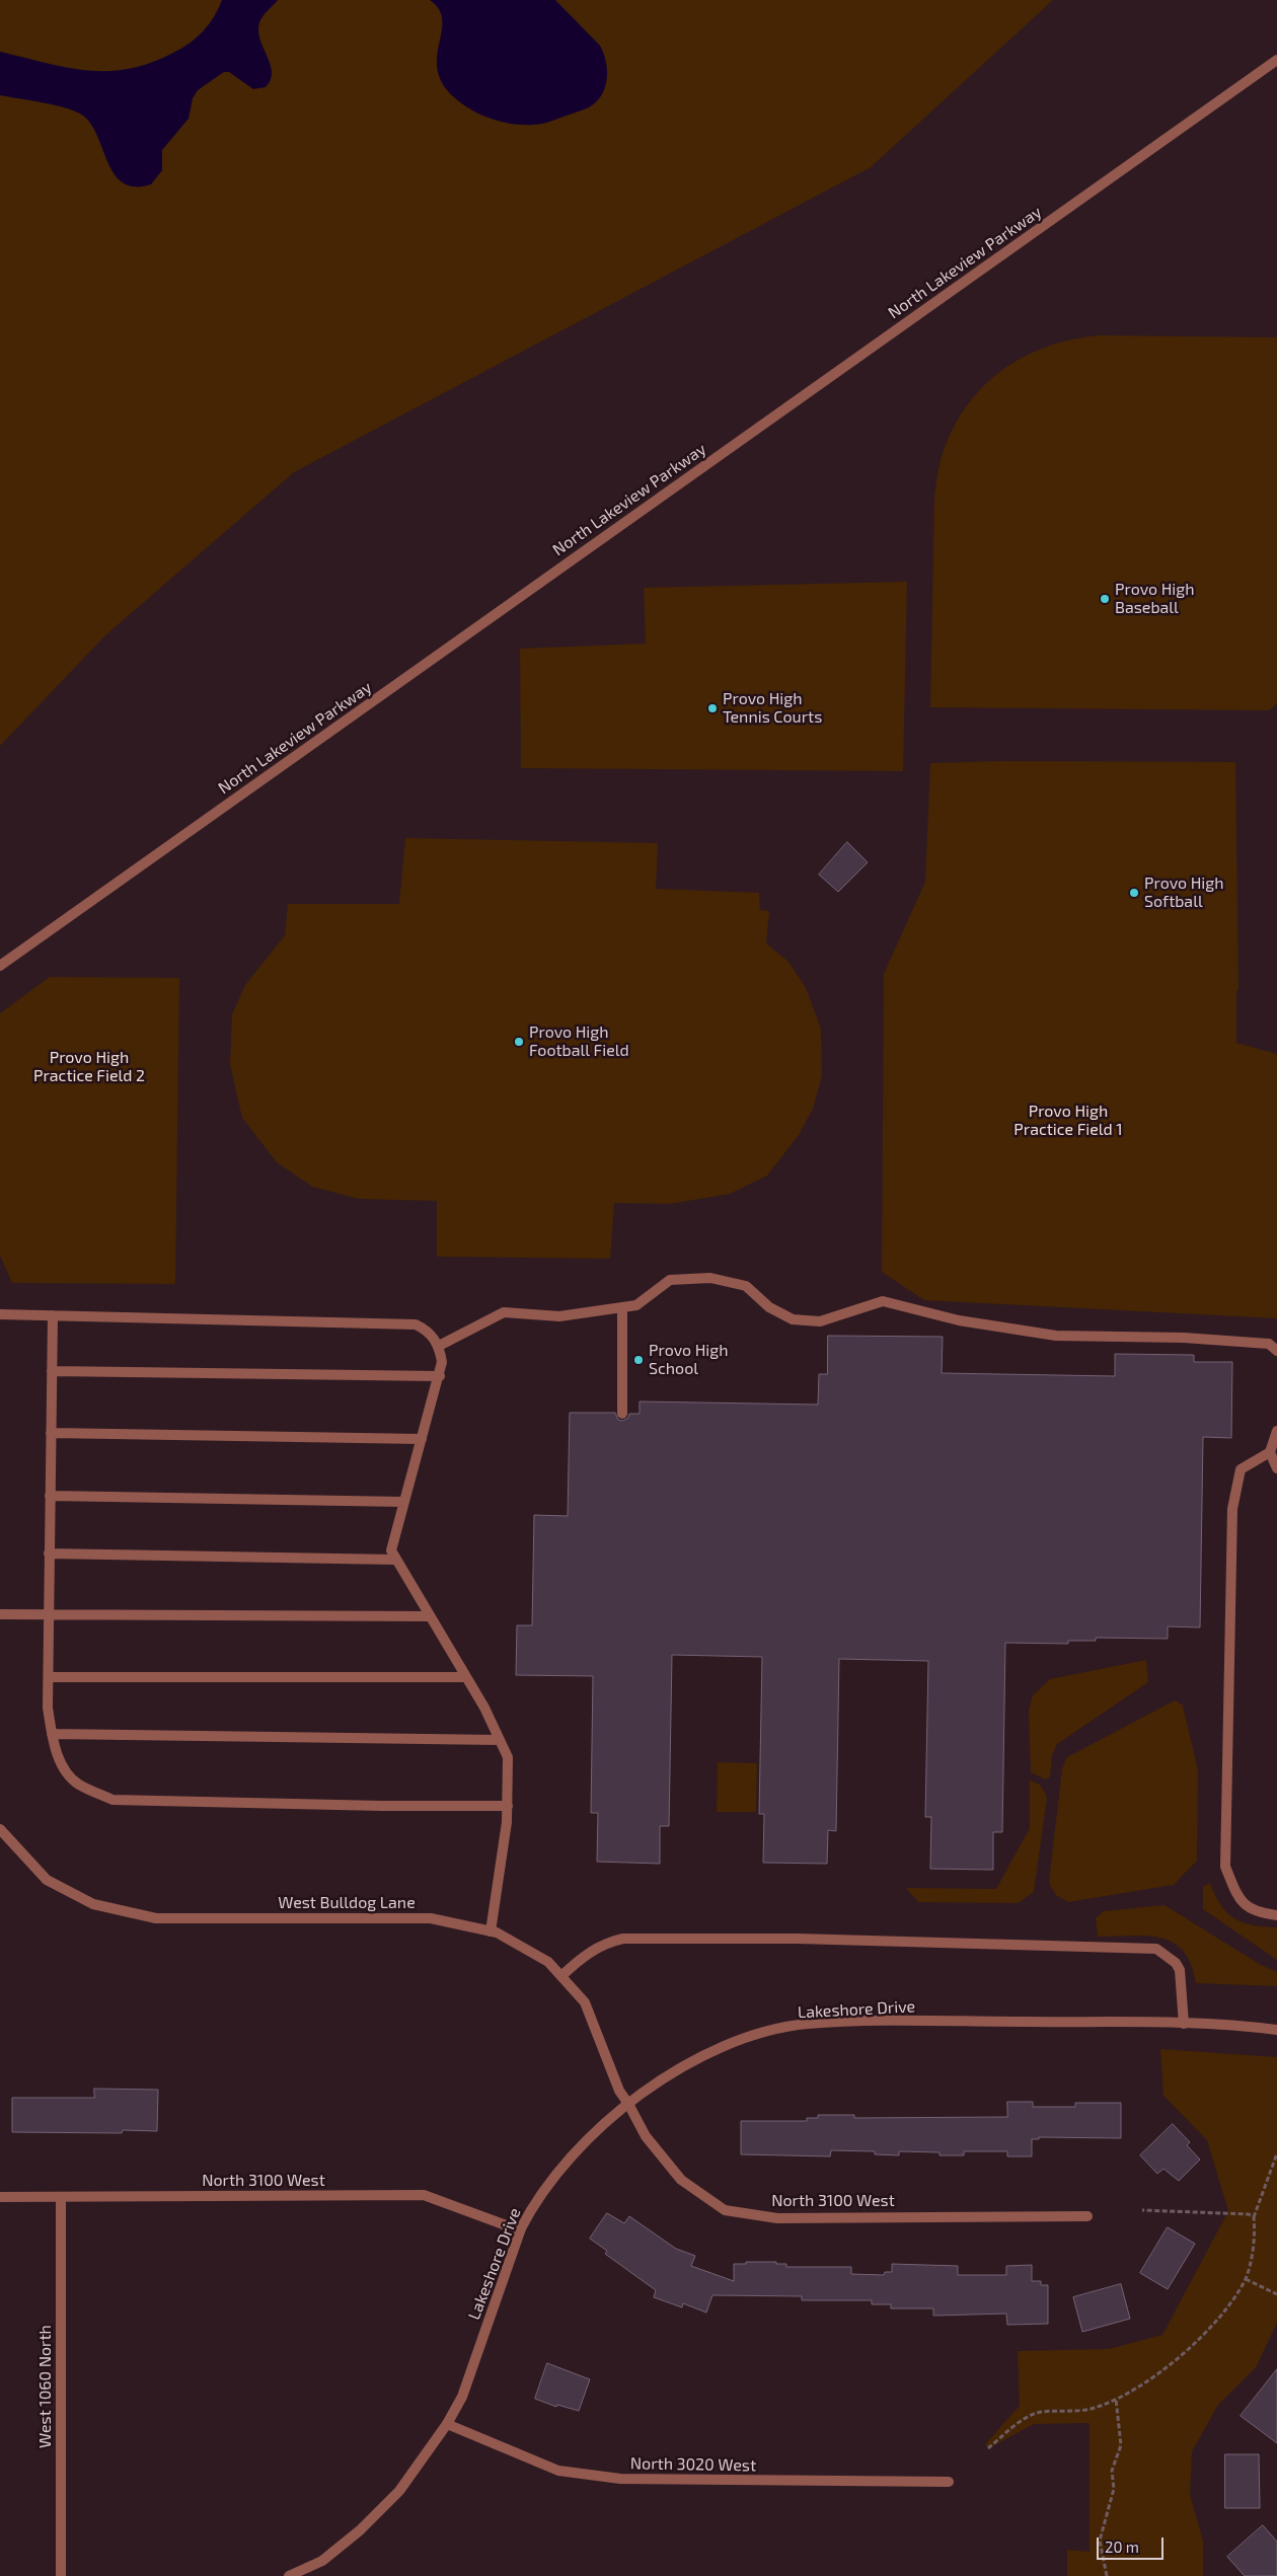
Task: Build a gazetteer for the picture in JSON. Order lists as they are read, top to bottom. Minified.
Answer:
{"streets":{"street":["North Lakeview Parkway","West Bulldog Lane","Lakeshore Drive","North 3100 West","West 1060 North","North 3020 West"]},"crossings":[["West Bulldog Lane","Lakeshore Drive"],["West Bulldog Lane","North 3100 West"],["Lakeshore Drive","North 3100 West"],["Lakeshore Drive","North 3020 West"],["North 3100 West","West 1060 North"]],"parks":["Provo High Practice Field 2","Provo High Practice Field 1"],"places":["Provo High Baseball","Provo High Tennis Courts","Provo High Softball","Provo High Football Field","Provo High School"],"scale_bar":"20 m"}
